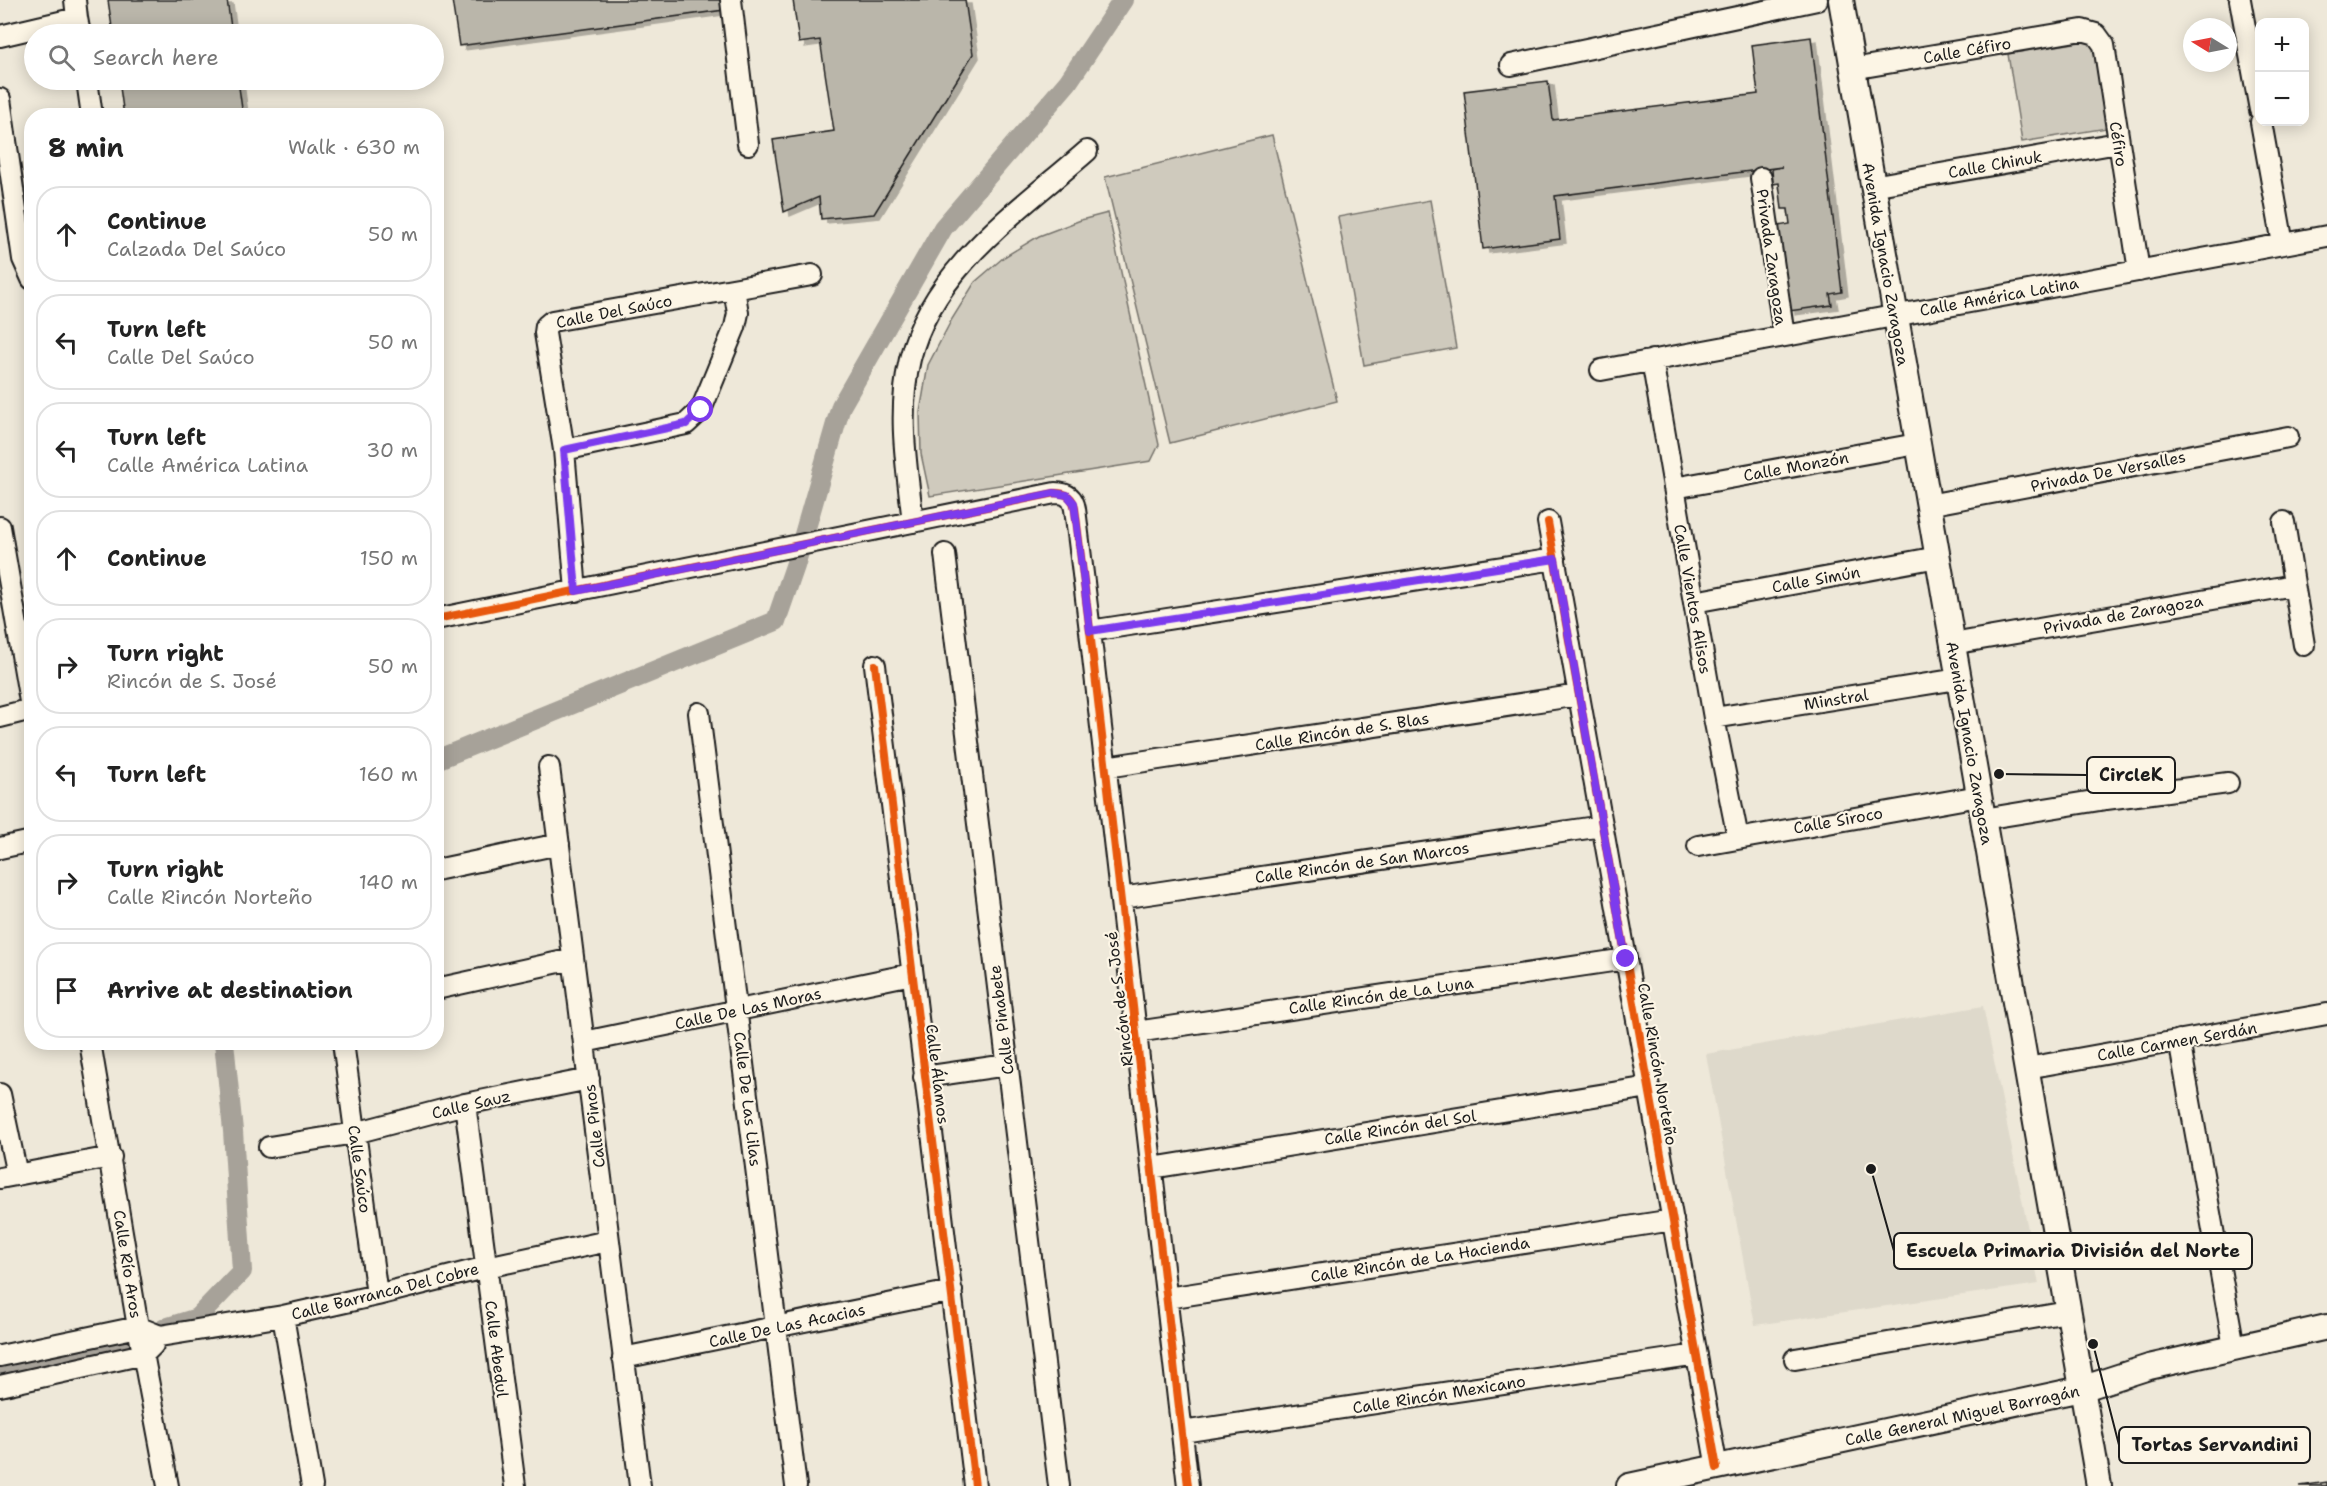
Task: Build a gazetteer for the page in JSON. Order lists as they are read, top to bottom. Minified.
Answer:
{"streets":{"main road":["Avenida Ignacio Zaragoza","Calle General Miguel Barragán"],"street":["Calle Céfiro","Céfiro","Calle Chinuk","Privada Zaragoza","Calle América Latina","Calle Del Saúco","Calle Monzón","Privada De Versalles","Calle Simún","Calle Vientos Alisos","Privada de Zaragoza","Minstral","Calle Rincón de S. Blas","Calle Siroco","Calle Rincón de San Marcos","Calle Rincón de La Luna","Rincón de S. José","Calle De Las Moras","Calle Pinabete","Calle Carmen Serdán","Calle Rincón Norteño","Calle Álamos","Calle De Las Lilas","Calle Sauz","Calle Pinos","Calle Rincón del Sol","Calle Saúco","Calle Rincón de La Hacienda","Calle Río Aros","Calle Barranca Del Cobre","Calle De Las Acacias","Calle Abedul","Calle Rincón Mexicano"]},"crossings":[["Calle Céfiro","Céfiro"],["Calle Céfiro","Avenida Ignacio Zaragoza"],["Céfiro","Calle Chinuk"],["Céfiro","Calle América Latina"],["Calle Chinuk","Avenida Ignacio Zaragoza"],["Privada Zaragoza","Calle América Latina"],["Avenida Ignacio Zaragoza","Calle América Latina"],["Avenida Ignacio Zaragoza","Calle Monzón"],["Avenida Ignacio Zaragoza","Privada De Versalles"],["Avenida Ignacio Zaragoza","Calle Simún"],["Avenida Ignacio Zaragoza","Privada de Zaragoza"],["Avenida Ignacio Zaragoza","Minstral"],["Avenida Ignacio Zaragoza","Calle Siroco"],["Avenida Ignacio Zaragoza","Calle Carmen Serdán"],["Avenida Ignacio Zaragoza","Calle General Miguel Barragán"],["Calle América Latina","Calle Vientos Alisos"],["Calle Monzón","Calle Vientos Alisos"],["Calle Simún","Calle Vientos Alisos"],["Calle Vientos Alisos","Minstral"],["Calle Vientos Alisos","Calle Siroco"],["Calle Rincón de S. Blas","Rincón de S. José"],["Calle Rincón de S. Blas","Calle Rincón Norteño"],["Calle Rincón de San Marcos","Rincón de S. José"],["Calle Rincón de San Marcos","Calle Rincón Norteño"],["Calle Rincón de La Luna","Rincón de S. José"],["Calle Rincón de La Luna","Calle Rincón Norteño"],["Rincón de S. José","Calle Rincón del Sol"],["Rincón de S. José","Calle Rincón de La Hacienda"],["Rincón de S. José","Calle Rincón Mexicano"],["Calle De Las Moras","Calle Álamos"],["Calle De Las Moras","Calle De Las Lilas"],["Calle De Las Moras","Calle Pinos"],["Calle Rincón Norteño","Calle Rincón del Sol"],["Calle Rincón Norteño","Calle Rincón de La Hacienda"],["Calle Rincón Norteño","Calle Rincón Mexicano"],["Calle Rincón Norteño","Calle General Miguel Barragán"],["Calle Álamos","Calle De Las Acacias"],["Calle De Las Lilas","Calle De Las Acacias"],["Calle Sauz","Calle Pinos"],["Calle Sauz","Calle Saúco"],["Calle Sauz","Calle Abedul"],["Calle Pinos","Calle Barranca Del Cobre"],["Calle Pinos","Calle De Las Acacias"],["Calle Saúco","Calle Barranca Del Cobre"],["Calle Barranca Del Cobre","Calle Abedul"]],"places":["CircleK","Escuela Primaria División del Norte","Tortas Servandini"],"north":"left","page":{"map_buttons":["+","−"],"search":"Search here","heading":["8 min","Walk · 630 m"],"list":[["Continue","Calzada Del Saúco","50 m"],["Turn left","Calle Del Saúco","50 m"],["Turn left","Calle América Latina","30 m"],["Continue","150 m"],["Turn right","Rincón de S. José","50 m"],["Turn left","160 m"],["Turn right","Calle Rincón Norteño","140 m"],"Arrive at destination"]}}
